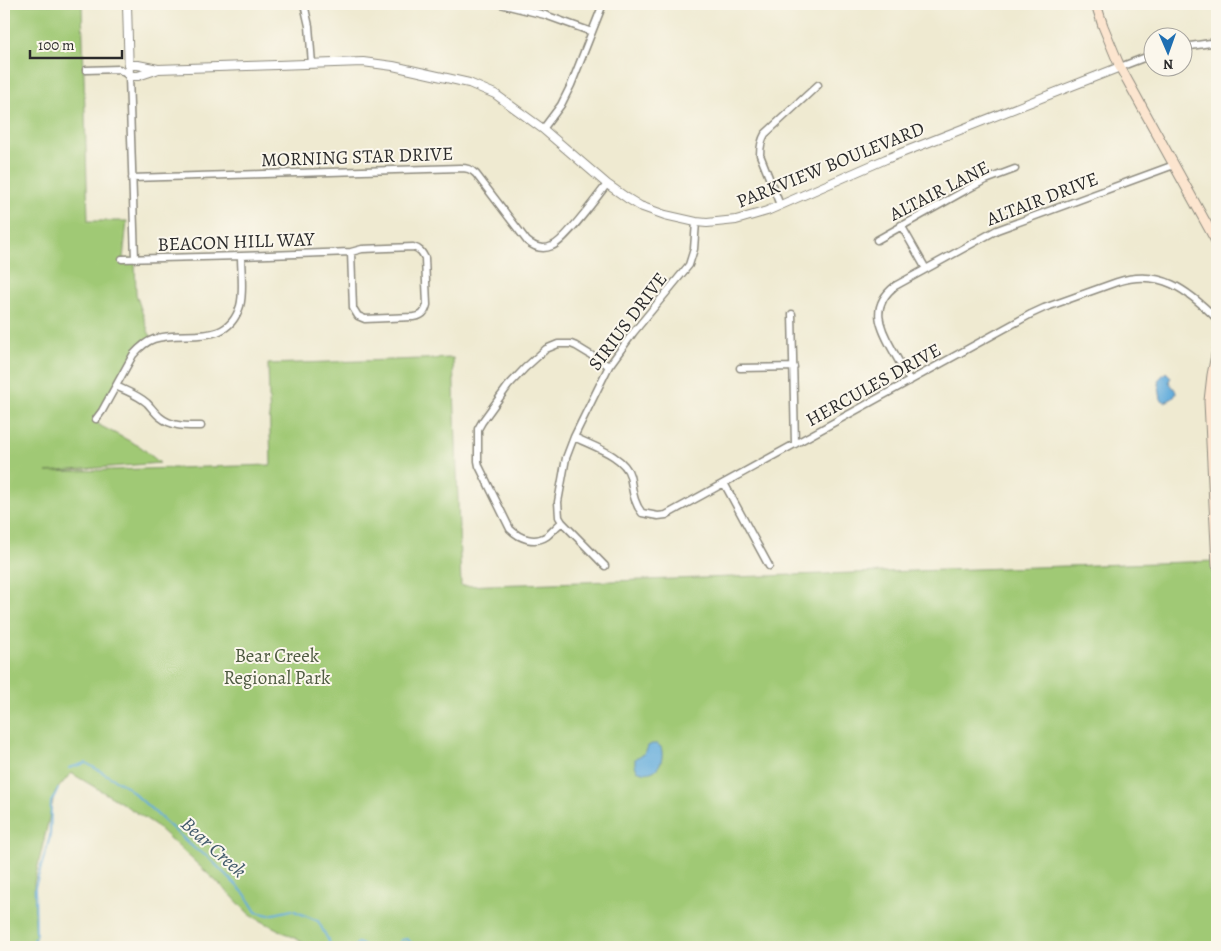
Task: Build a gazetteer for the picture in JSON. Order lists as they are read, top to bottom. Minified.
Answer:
{"streets":{"street":["MORNING STAR DRIVE","PARKVIEW BOULEVARD","ALTAIR LANE","ALTAIR DRIVE","BEACON HILL WAY","SIRIUS DRIVE","HERCULES DRIVE"]},"crossings":[["MORNING STAR DRIVE","PARKVIEW BOULEVARD"],["PARKVIEW BOULEVARD","SIRIUS DRIVE"],["ALTAIR DRIVE","HERCULES DRIVE"],["SIRIUS DRIVE","HERCULES DRIVE"]],"water":["Bear Creek"],"parks":["Bear Creek Regional Park"],"scale_bar":"100 m","north":"bottom"}
